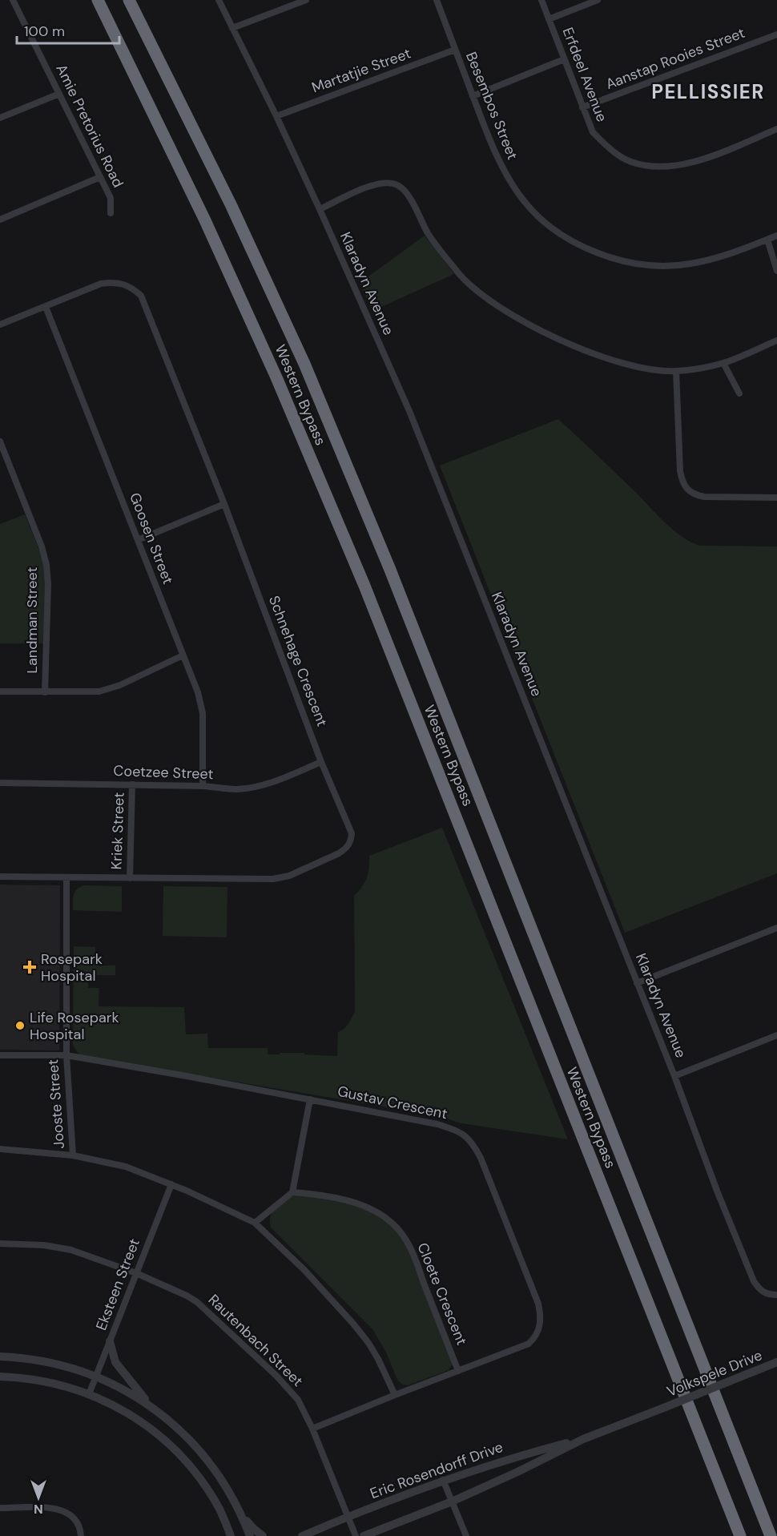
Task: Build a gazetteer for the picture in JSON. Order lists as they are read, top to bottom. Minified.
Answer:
{"streets":{"highway":["Western Bypass"],"street":["Aanstap Rooies Street","Martatjie Street","Erfdeel Avenue","Besembos Street","Amie Pretorius Road","Klaradyn Avenue","Goosen Street","Landman Street","Schnehage Crescent","Coetzee Street","Kriek Street","Gustav Crescent","Jooste Street","Eksteen Street","Cloete Crescent","Rautenbach Street","Volkspele Drive","Eric Rosendorff Drive"]},"crossings":[["Aanstap Rooies Street","Erfdeel Avenue"],["Martatjie Street","Besembos Street"],["Martatjie Street","Klaradyn Avenue"],["Goosen Street","Schnehage Crescent"],["Goosen Street","Coetzee Street"],["Schnehage Crescent","Coetzee Street"],["Schnehage Crescent","Kriek Street"],["Schnehage Crescent","Jooste Street"],["Coetzee Street","Kriek Street"],["Gustav Crescent","Jooste Street"],["Gustav Crescent","Cloete Crescent"],["Gustav Crescent","Rautenbach Street"],["Eksteen Street","Rautenbach Street"],["Rautenbach Street","Eric Rosendorff Drive"],["Volkspele Drive","Eric Rosendorff Drive"]],"districts":["PELLISSIER"],"places":{"health":["Rosepark Hospital"],"other":["Life Rosepark Hospital"]},"scale_bar":"100 m","north":"bottom"}
